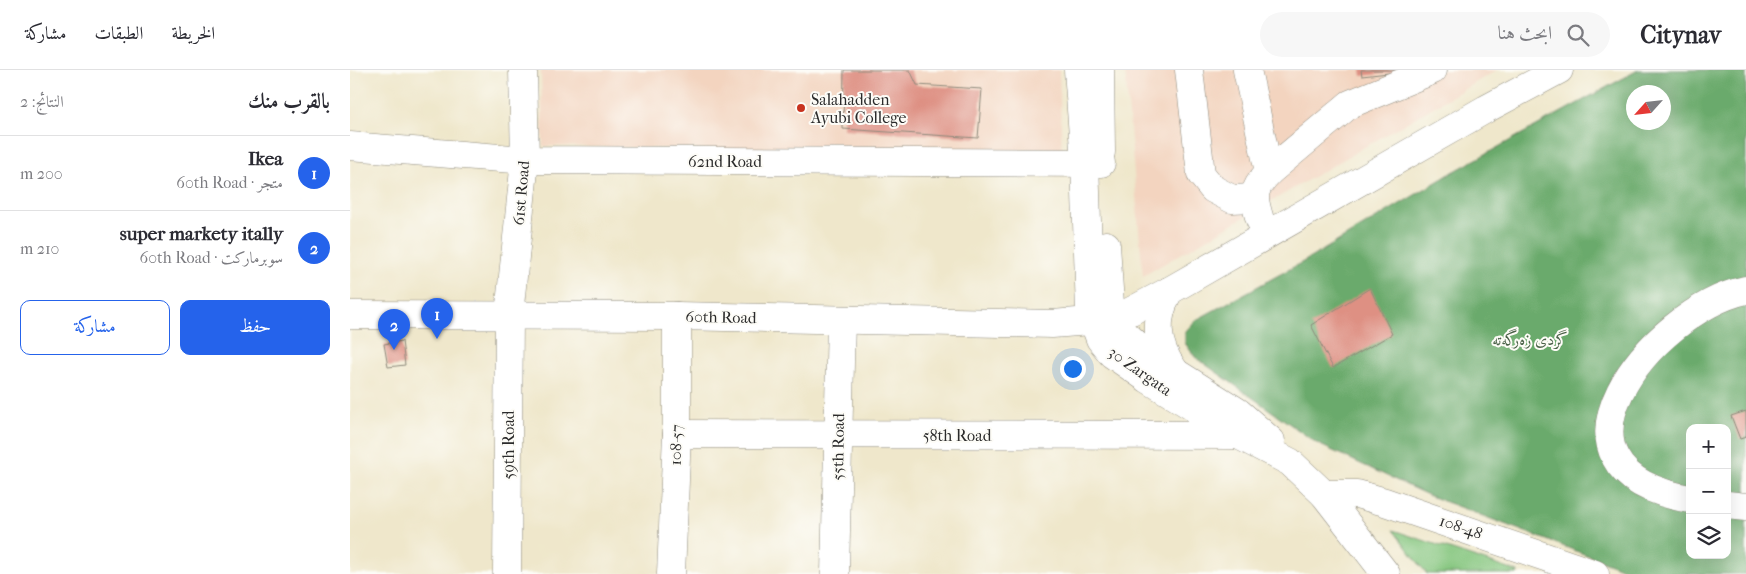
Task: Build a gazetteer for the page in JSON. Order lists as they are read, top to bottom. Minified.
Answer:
{"streets":{"street":["62nd Road","61st Road","60th Road","30 Zargata","58th Road","59th Road","108-57","55th Road","108-48"]},"crossings":[["62nd Road","61st Road"],["61st Road","60th Road"],["61st Road","59th Road"],["60th Road","30 Zargata"],["60th Road","59th Road"],["60th Road","108-57"],["60th Road","55th Road"],["30 Zargata","58th Road"],["30 Zargata","108-48"],["58th Road","108-57"],["58th Road","55th Road"]],"parks":["گردی زەرگەتە"],"places":["Salahadden Ayubi College"],"north":"bottom left","page":{"header":"Citynav","search":"ابحث هنا","nav":["الخريطة","الطبقات","مشاركة"],"heading":["بالقرب منك","النتائج: 2"],"list":[{"mark":"1","name":"Ikea","note":"متجر · 60th Road","value":"200 m"},{"mark":"2","name":"super markety itally","note":"سوبرماركت · 60th Road","value":"210 m"}],"buttons":["حفظ","مشاركة"],"pins":["1","2"],"map_buttons":["+","−"]}}
